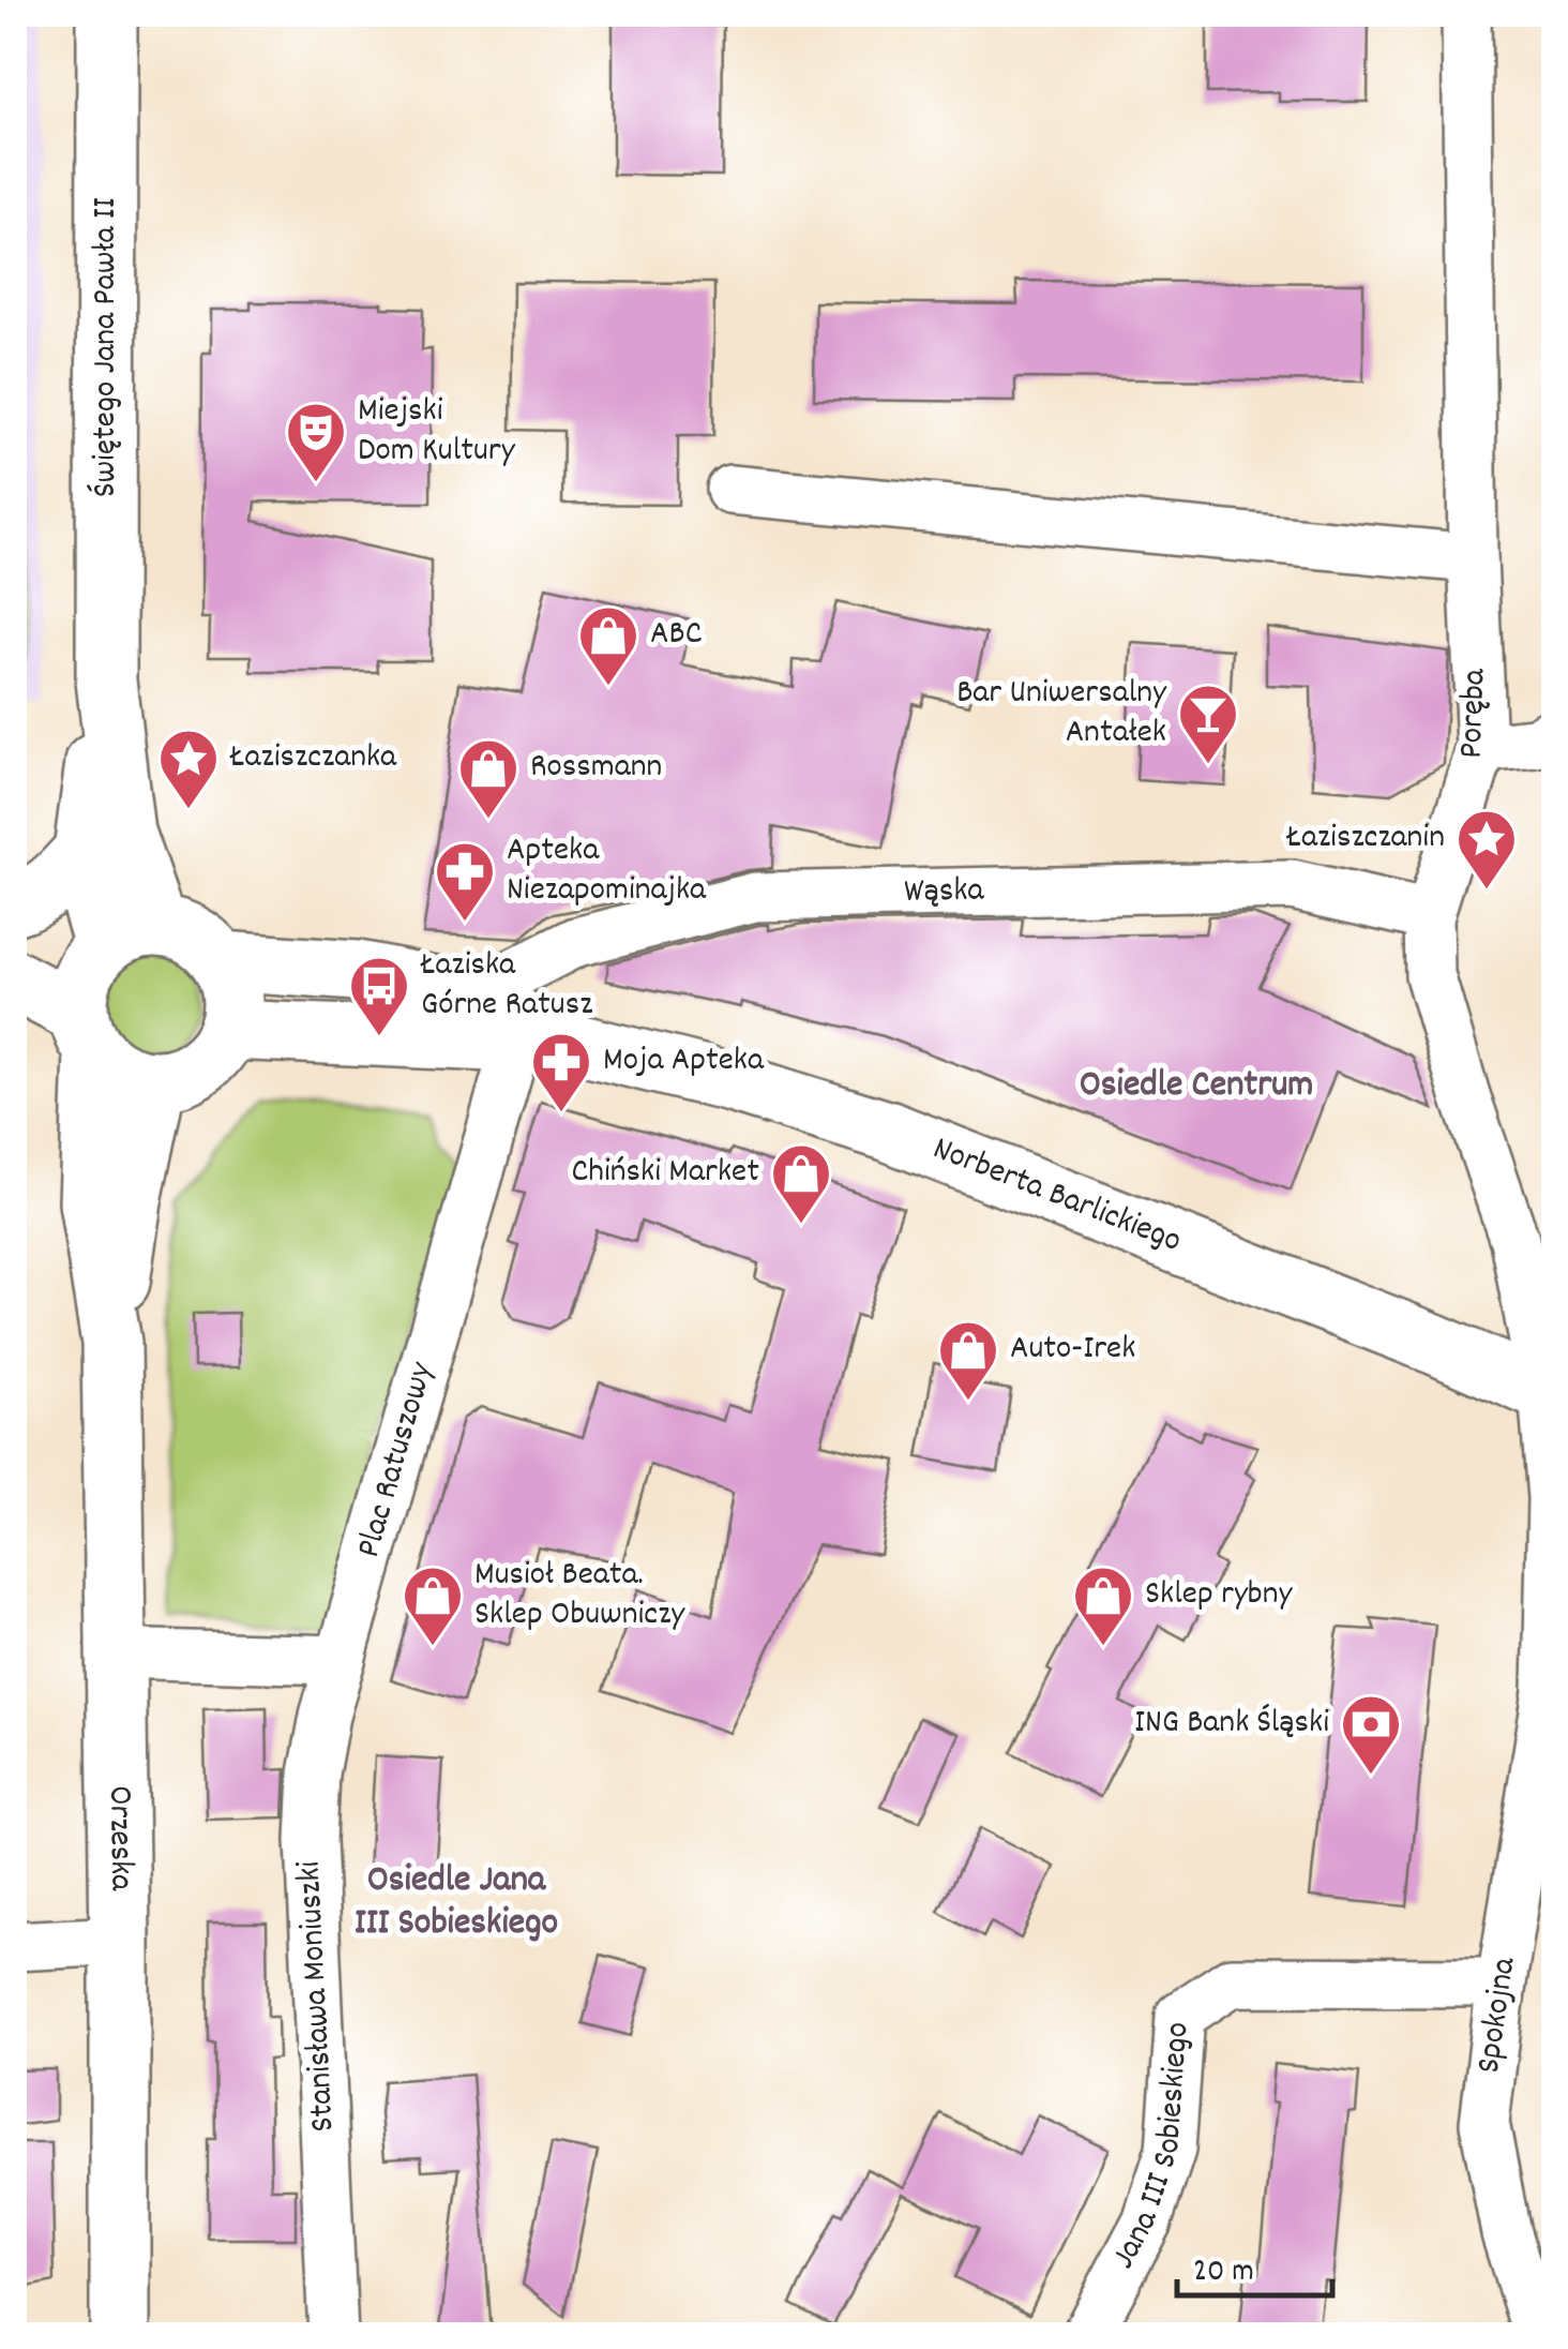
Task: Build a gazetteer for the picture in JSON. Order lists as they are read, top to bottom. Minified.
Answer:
{"streets":{"street":["Świętego Jana Pawła II","Poręba","Wąska","Norberta Barlickiego","Plac Ratuszowy","Orzeska","Stanisława Moniuszki","Spokojna","Jana III Sobieskiego"]},"crossings":[["Świętego Jana Pawła II","Norberta Barlickiego"],["Świętego Jana Pawła II","Orzeska"],["Poręba","Wąska"],["Poręba","Norberta Barlickiego"],["Poręba","Spokojna"],["Wąska","Norberta Barlickiego"],["Norberta Barlickiego","Plac Ratuszowy"],["Norberta Barlickiego","Orzeska"],["Norberta Barlickiego","Spokojna"],["Plac Ratuszowy","Stanisława Moniuszki"],["Spokojna","Jana III Sobieskiego"]],"districts":["Osiedle Centrum","Osiedle Jana III Sobieskiego"],"places":{"theatre":["Miejski Dom Kultury"],"shop":["ABC","Rossmann","Chiński Market","Auto-Irek","Musioł Beata. Sklep Obuwniczy","Sklep rybny"],"bar":["Bar Uniwersalny Antałek"],"place":["Łaziszczanka","Łaziszczanin"],"pharmacy":["Apteka Niezapominajka","Moja Apteka"],"bus stop":["Łaziska Górne Ratusz"],"bank":["ING Bank Śląski"]},"scale_bar":"20 m"}
